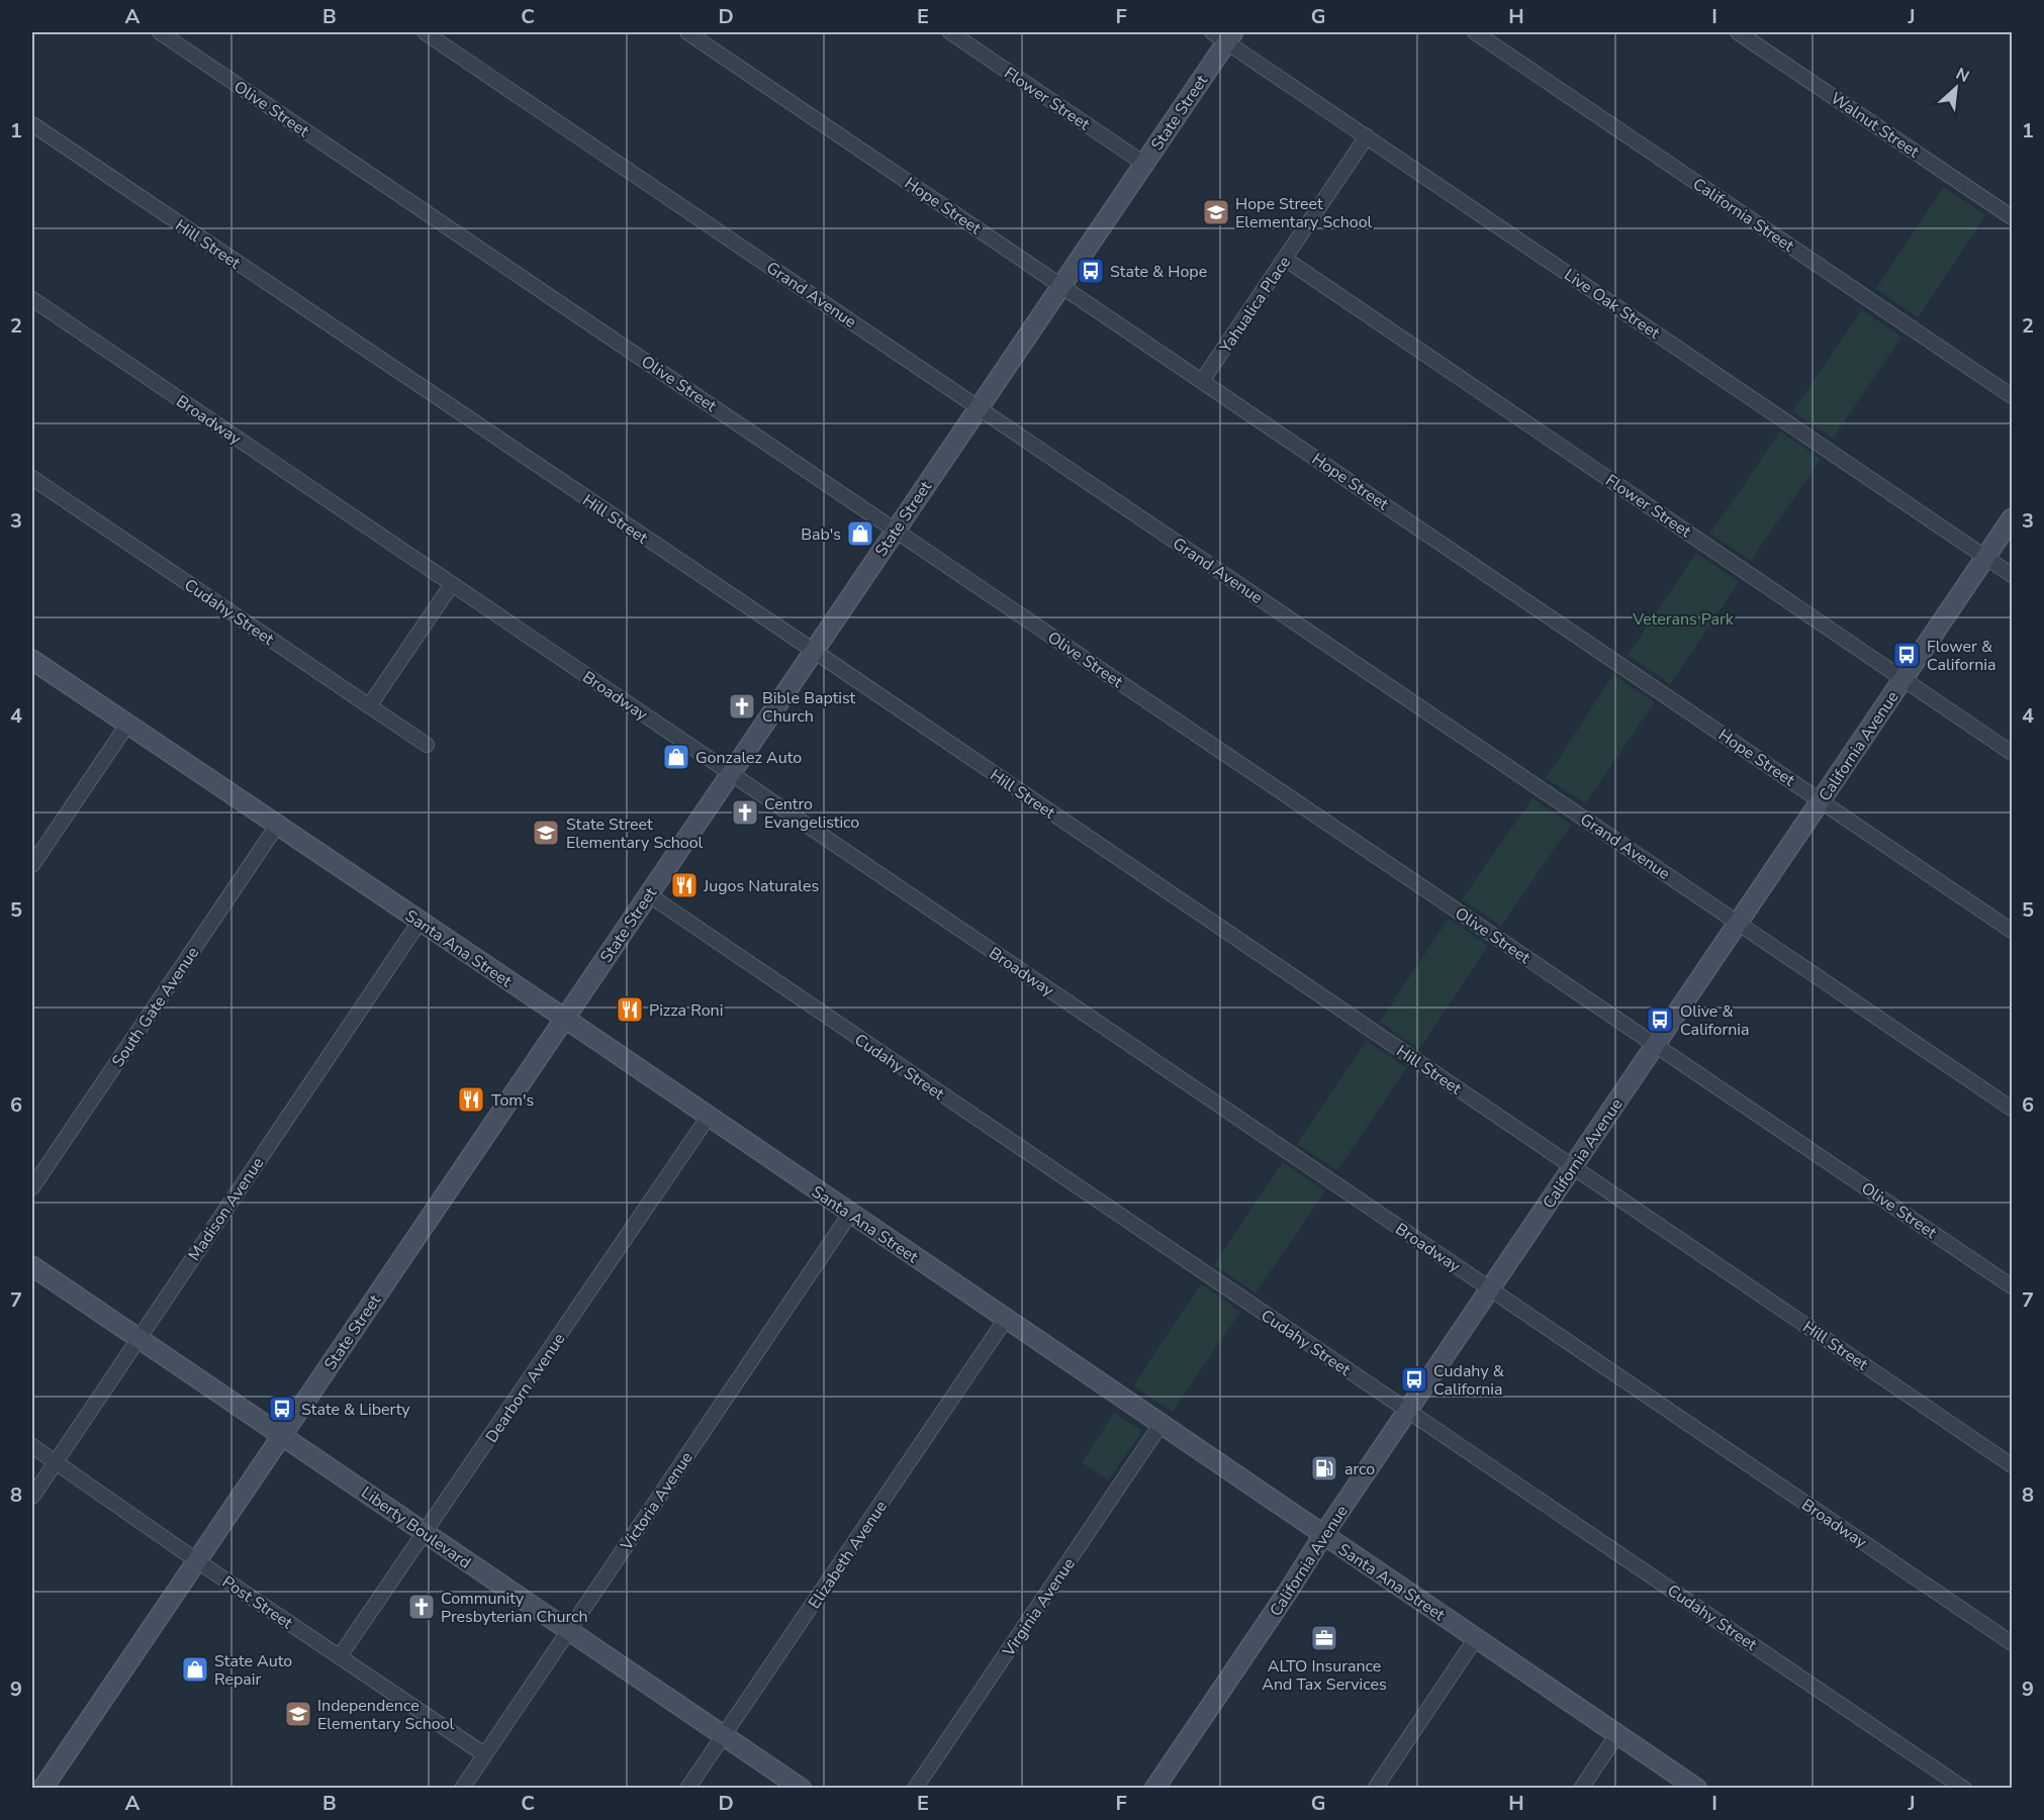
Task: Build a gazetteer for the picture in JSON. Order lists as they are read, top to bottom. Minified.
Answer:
{"streets":{"street":["Flower Street","Olive Street","State Street","Walnut Street","Hope Street","California Street","Hill Street","Grand Avenue","Live Oak Street","Yahualica Place","Broadway","Cudahy Street","California Avenue","Santa Ana Street","South Gate Avenue","Madison Avenue","Dearborn Avenue","Victoria Avenue","Liberty Boulevard","Elizabeth Avenue","Post Street","Virginia Avenue"]},"crossings":[["Flower Street","State Street"],["Flower Street","Yahualica Place"],["Flower Street","California Avenue"],["Olive Street","State Street"],["Olive Street","California Avenue"],["State Street","Hope Street"],["State Street","Hill Street"],["State Street","Grand Avenue"],["State Street","Live Oak Street"],["State Street","Broadway"],["State Street","Cudahy Street"],["State Street","Santa Ana Street"],["State Street","Liberty Boulevard"],["State Street","Post Street"],["Hope Street","Yahualica Place"],["Hope Street","California Avenue"],["Hill Street","California Avenue"],["Grand Avenue","California Avenue"],["Live Oak Street","Yahualica Place"],["Live Oak Street","California Avenue"],["Broadway","California Avenue"],["Cudahy Street","California Avenue"],["California Avenue","Santa Ana Street"],["Santa Ana Street","South Gate Avenue"],["Santa Ana Street","Madison Avenue"],["Santa Ana Street","Dearborn Avenue"],["Santa Ana Street","Victoria Avenue"],["Santa Ana Street","Elizabeth Avenue"],["Santa Ana Street","Virginia Avenue"],["Madison Avenue","Liberty Boulevard"],["Madison Avenue","Post Street"],["Dearborn Avenue","Liberty Boulevard"],["Dearborn Avenue","Post Street"],["Victoria Avenue","Liberty Boulevard"],["Victoria Avenue","Post Street"],["Liberty Boulevard","Elizabeth Avenue"]],"parks":["Veterans Park"],"places":{"school or university":["Hope Street Elementary School","State Street Elementary School","Independence Elementary School"],"bus stop":["State & Hope","Flower & California","Olive & California","Cudahy & California","State & Liberty"],"shop":["Bab's","Gonzalez Auto","State Auto Repair"],"church":["Bible Baptist Church","Centro Evangelistico","Community Presbyterian Church"],"restaurant":["Jugos Naturales","Pizza Roni","Tom's"],"fuel station":["arco"],"office":["ALTO Insurance And Tax Services"]},"north":"top right","grid":{"columns":["A","B","C","D","E","F","G","H","I","J"],"rows":["1","2","3","4","5","6","7","8","9"]}}
